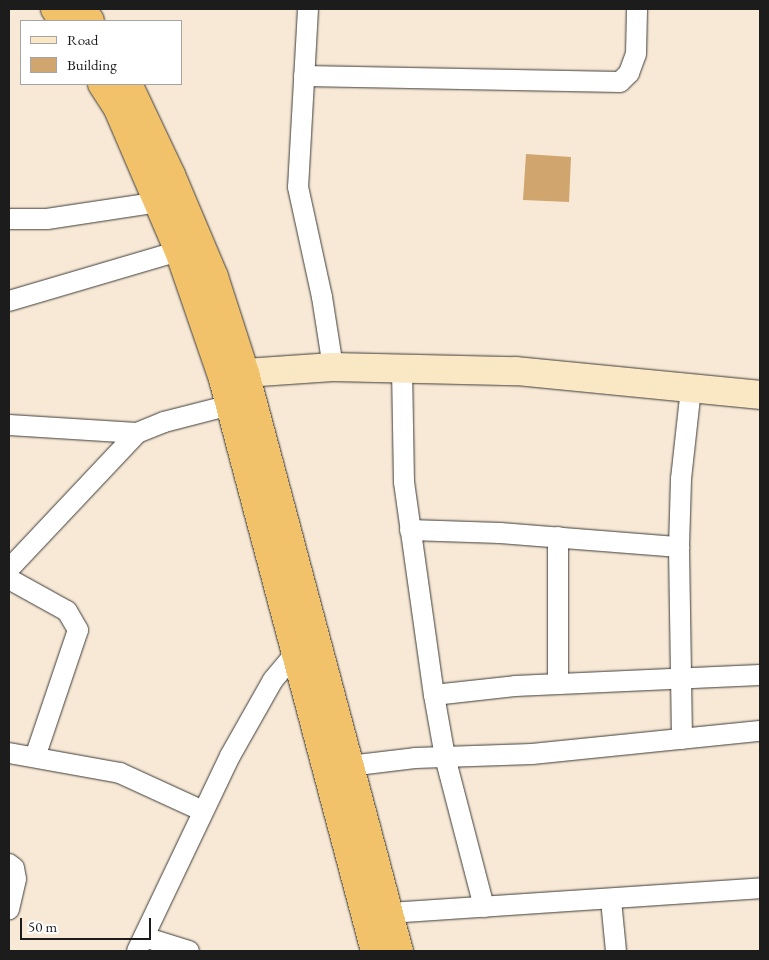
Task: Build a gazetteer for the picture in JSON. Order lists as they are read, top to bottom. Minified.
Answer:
{"legend":["Road","Building"],"scale_bar":"50 m"}
